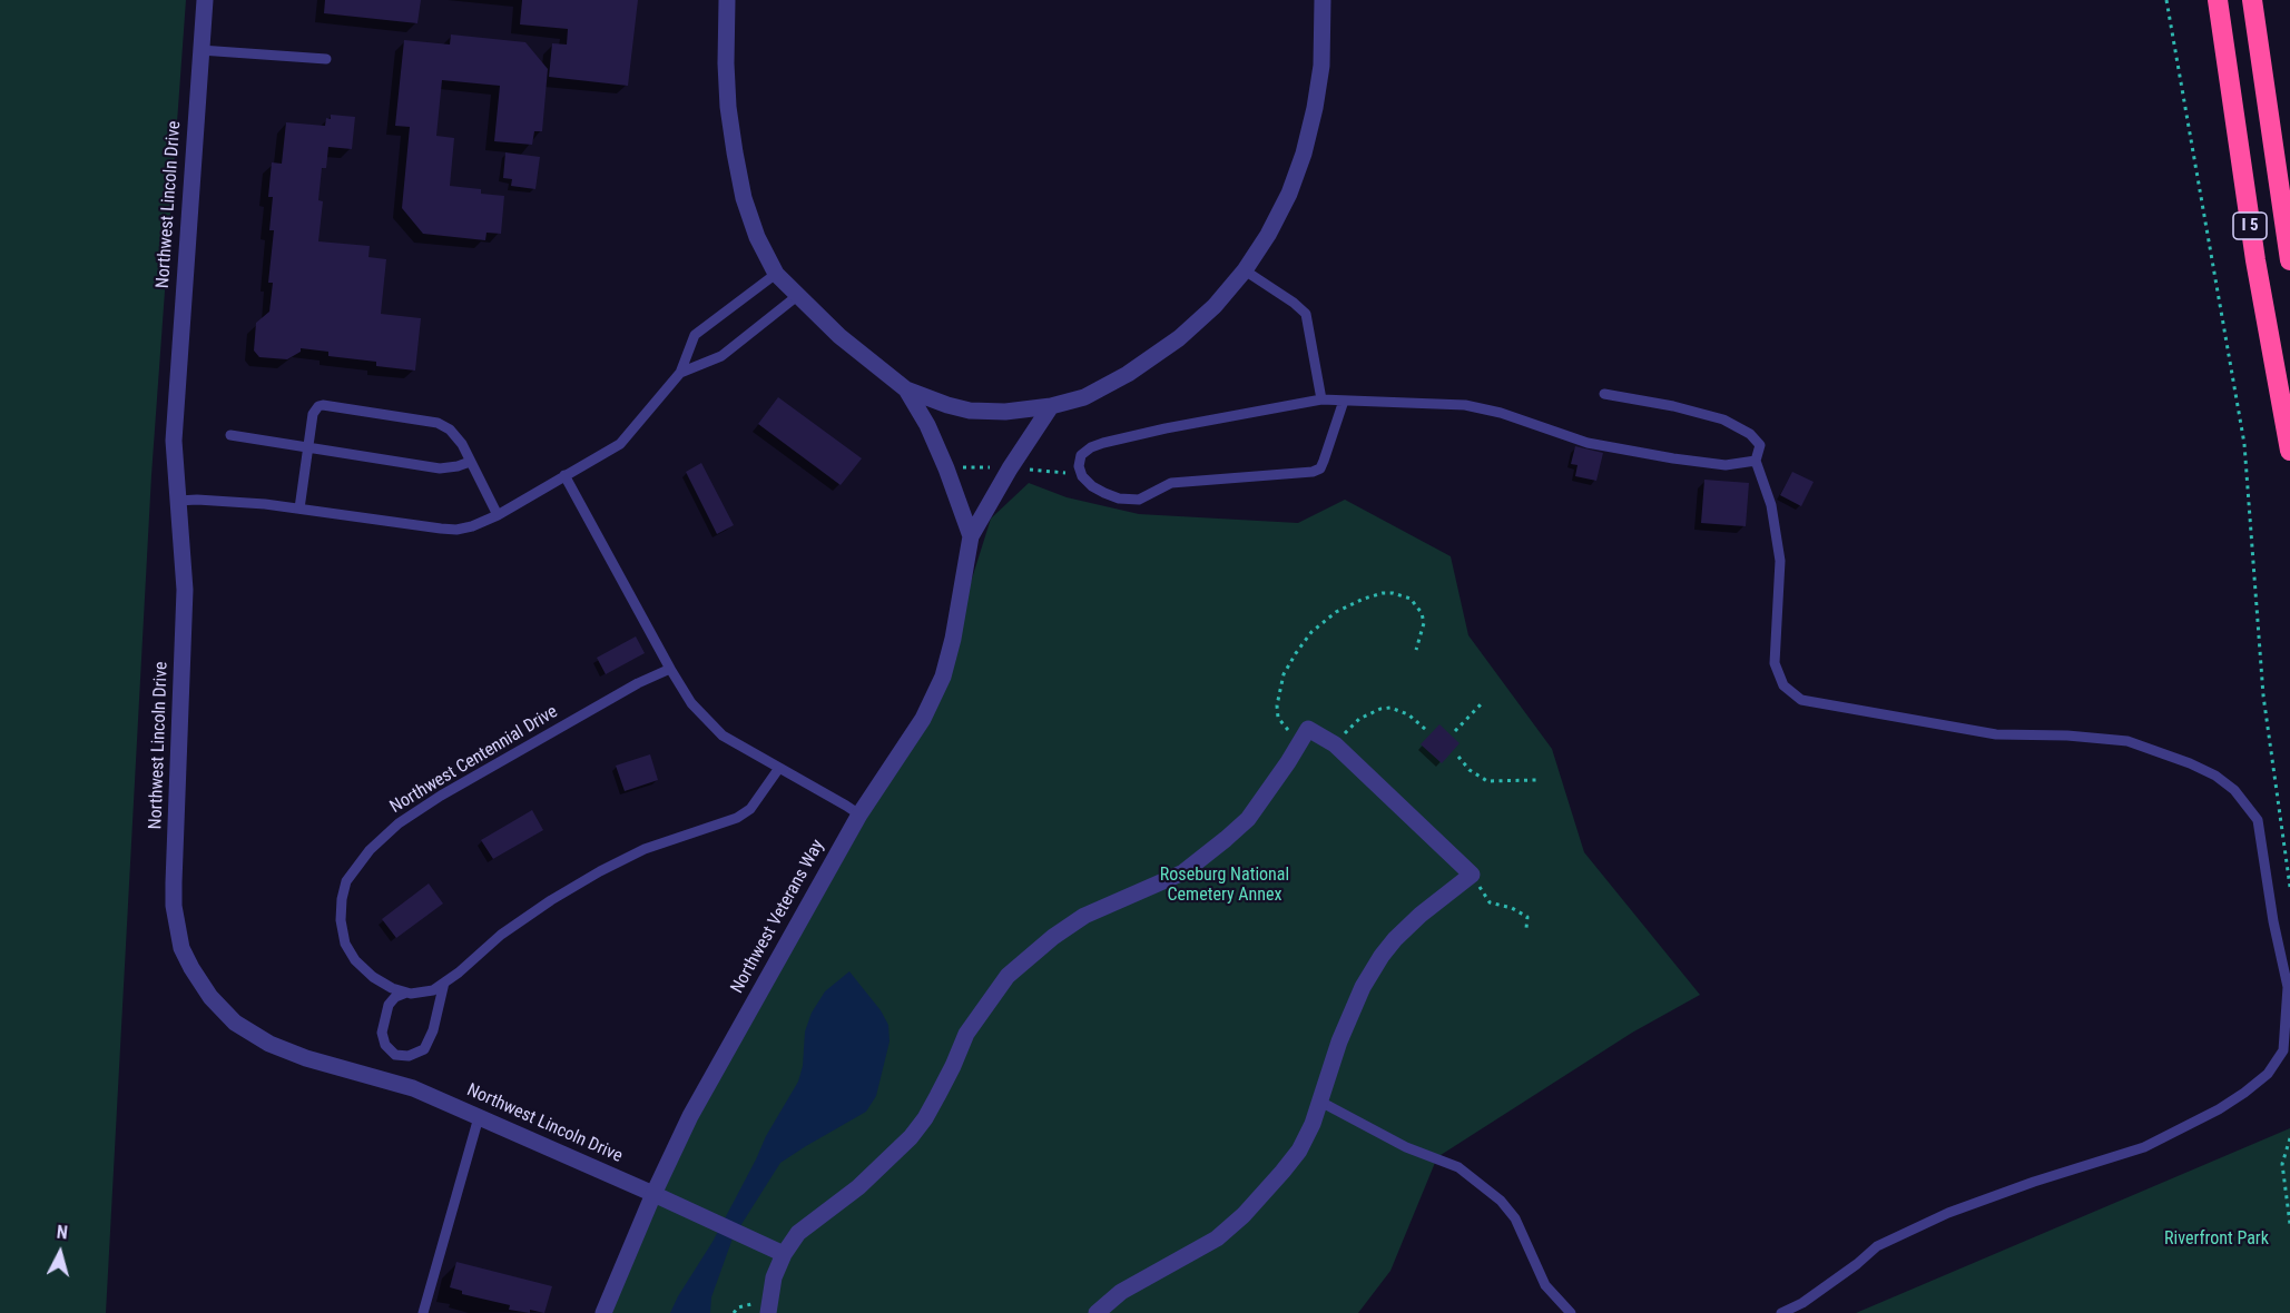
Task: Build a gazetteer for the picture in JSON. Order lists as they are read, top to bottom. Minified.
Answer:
{"streets":{"highway":["I 5"],"street":["Northwest Lincoln Drive","Northwest Veterans Way"],"lane":["Northwest Centennial Drive"]},"crossings":[["Northwest Lincoln Drive","Northwest Veterans Way"]],"parks":["Roseburg National Cemetery Annex","Riverfront Park"],"north":"top"}
